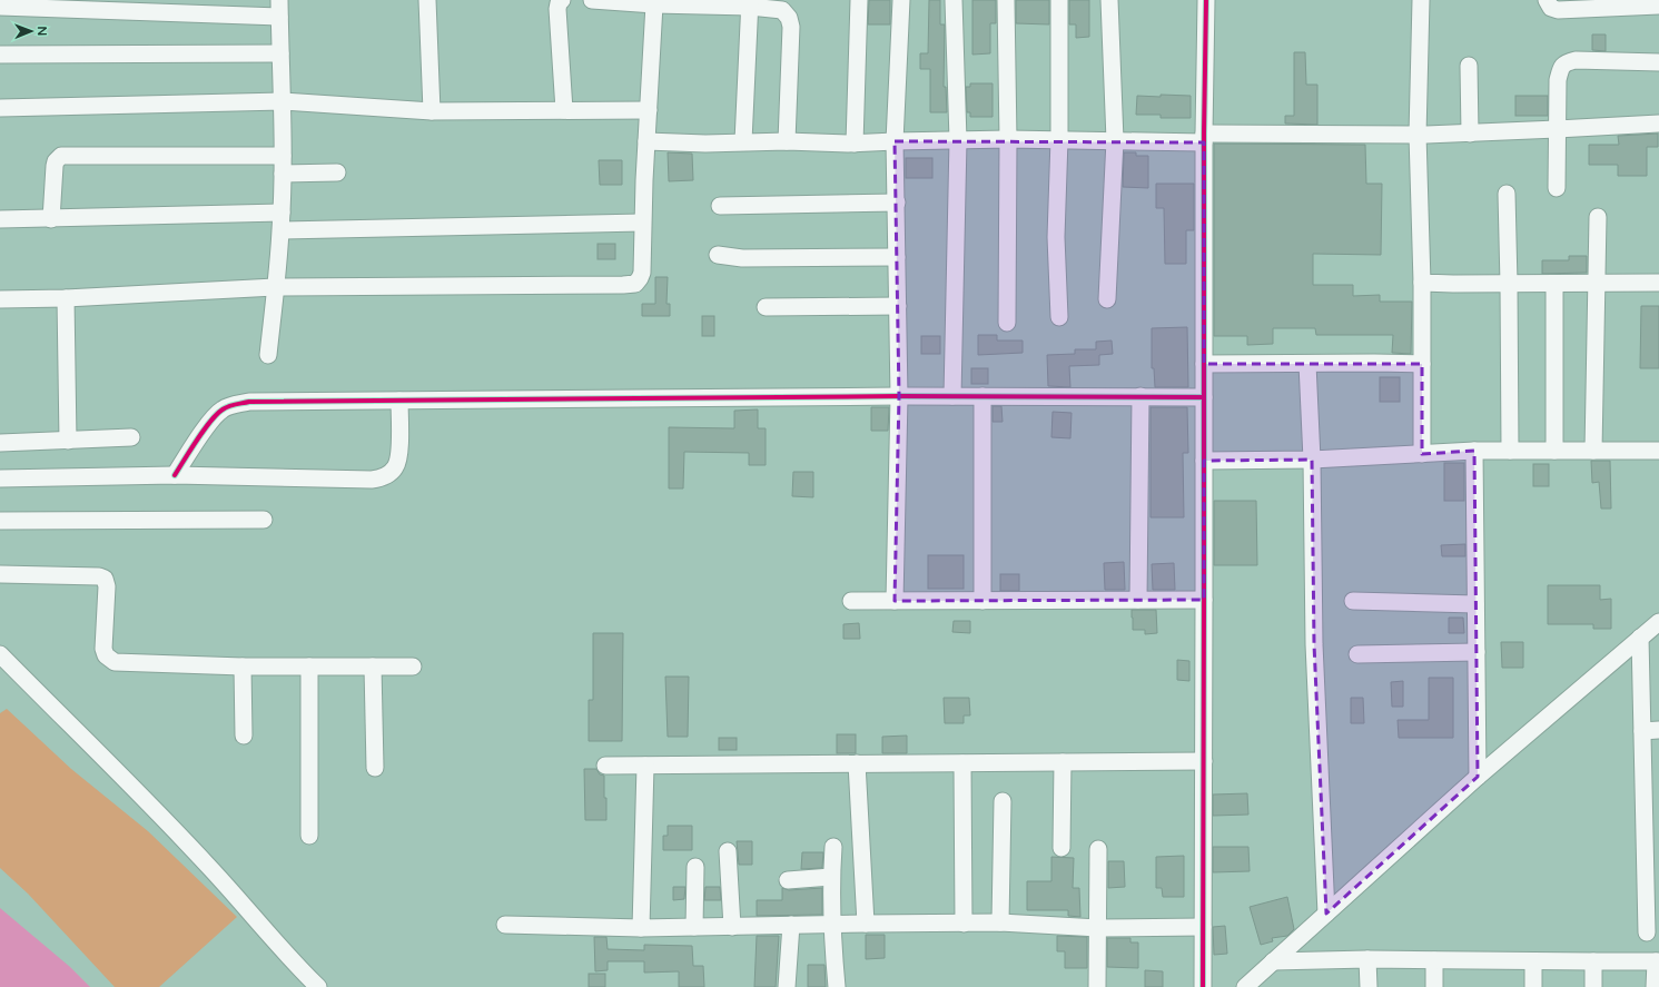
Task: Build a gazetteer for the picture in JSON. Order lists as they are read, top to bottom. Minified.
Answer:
{"north":"right"}
